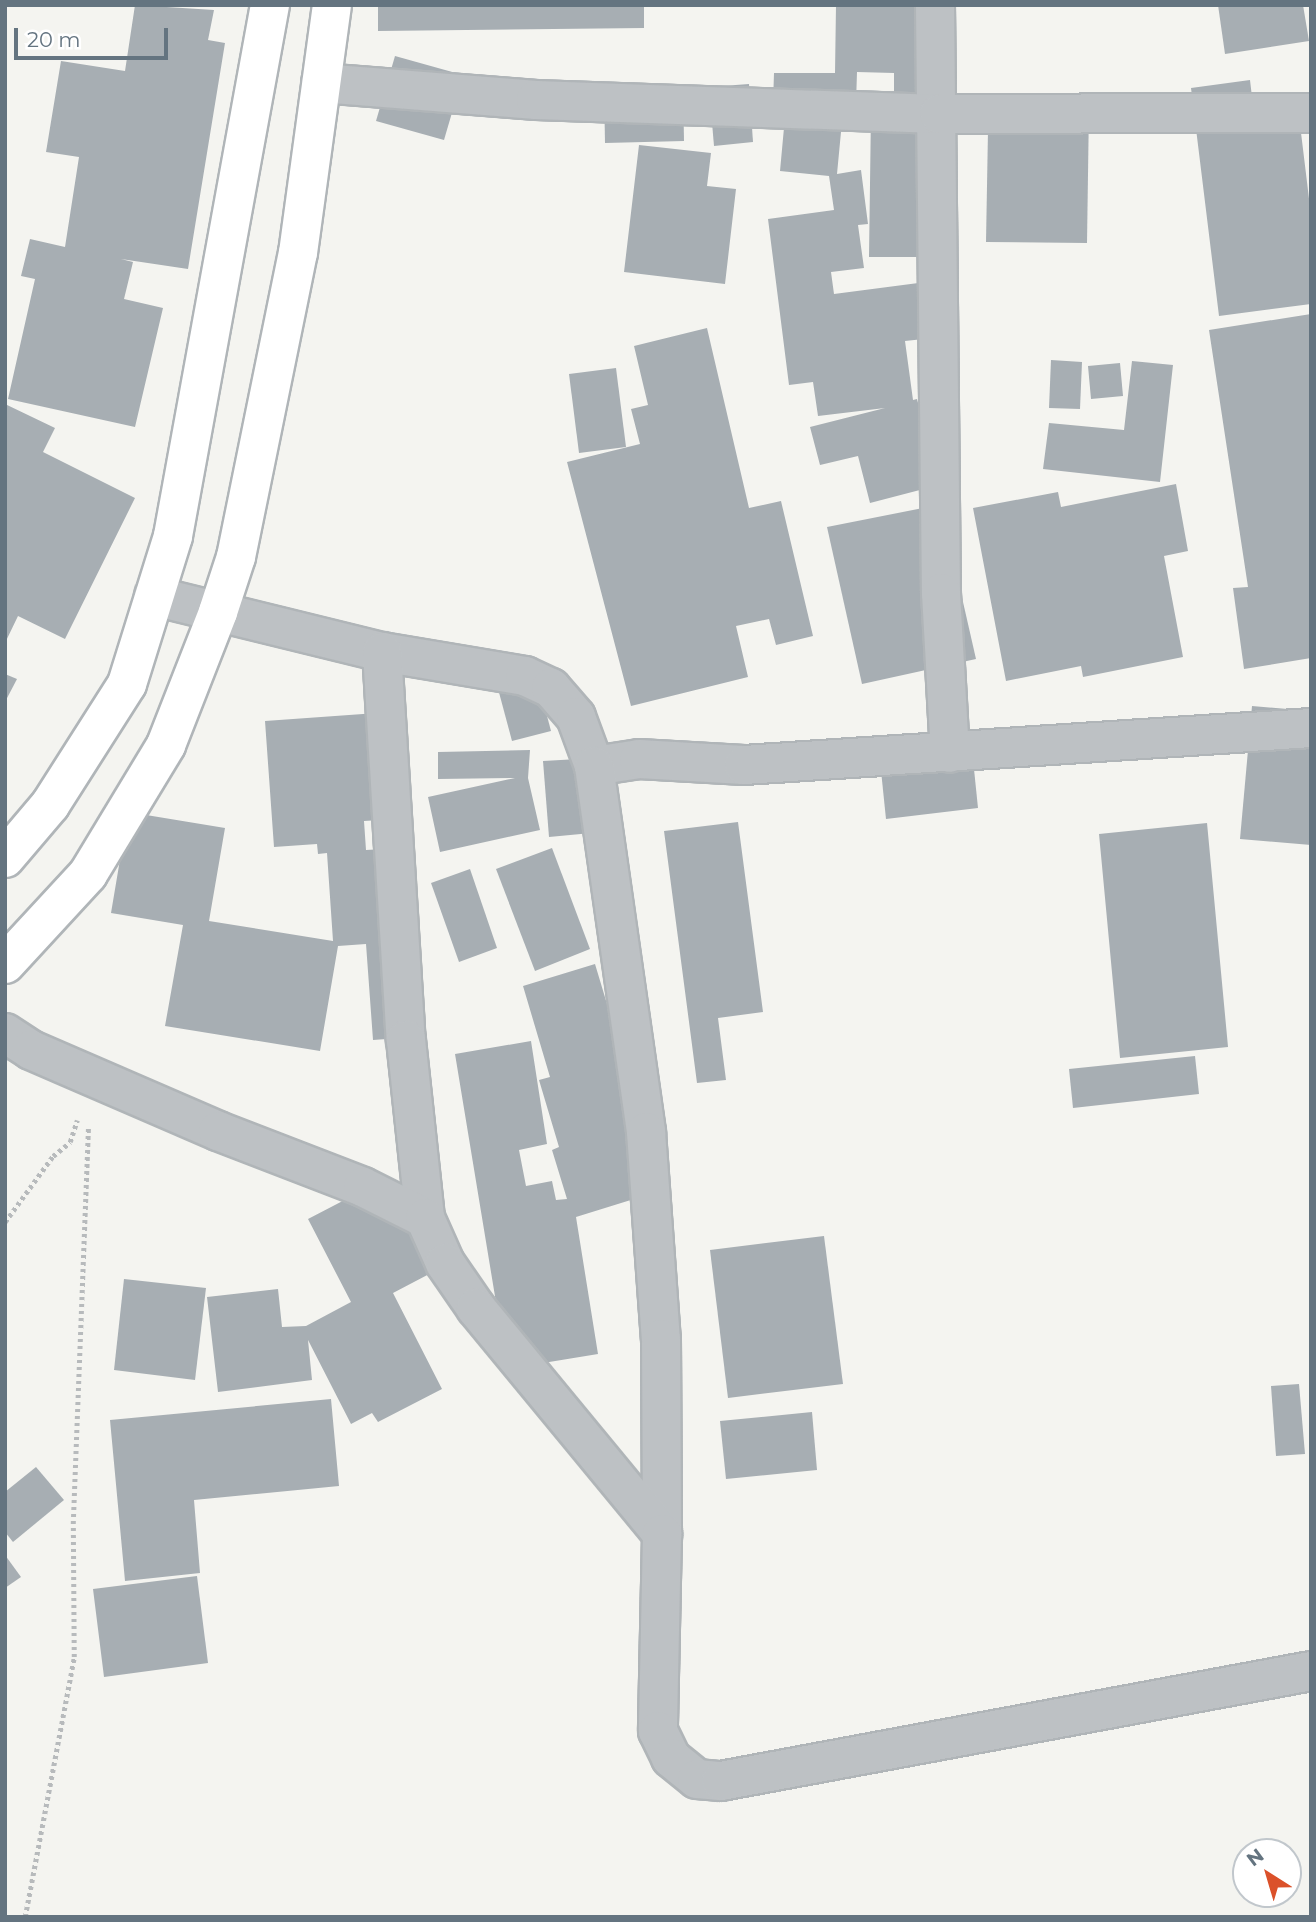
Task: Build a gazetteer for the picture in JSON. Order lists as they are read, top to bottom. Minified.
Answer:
{"scale_bar":"20 m","north":"top left"}
